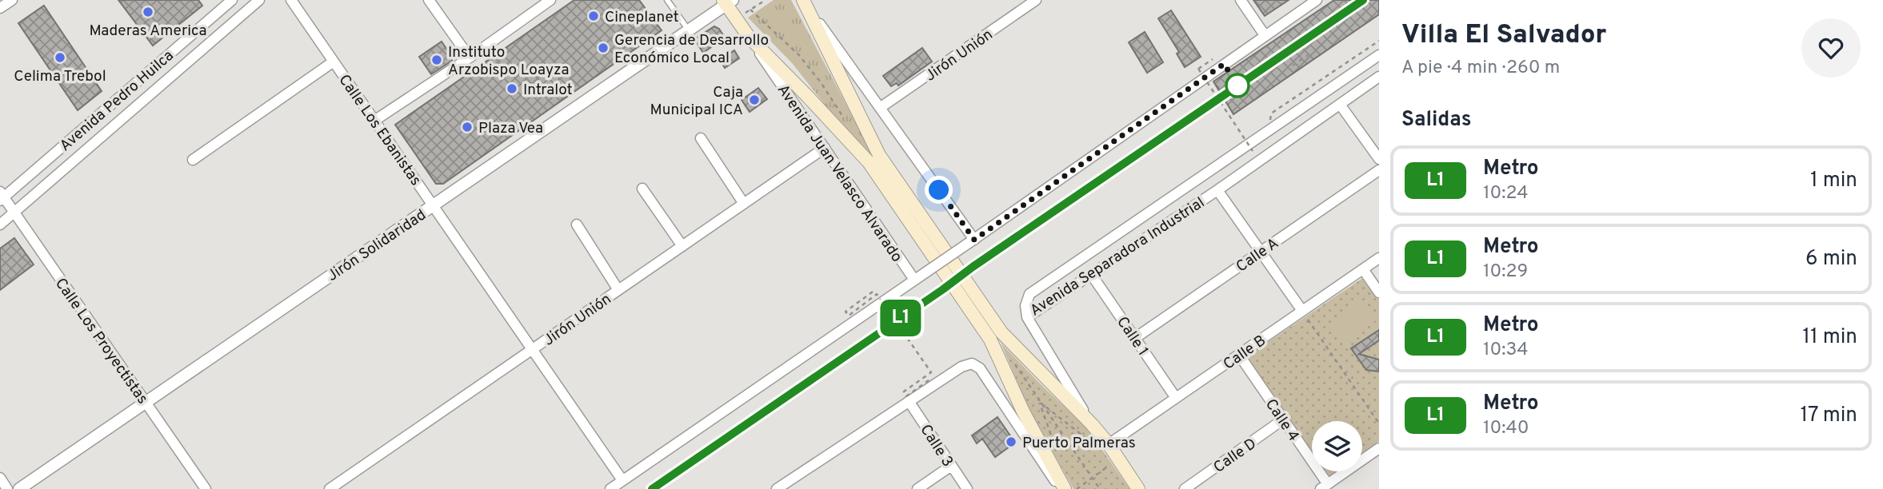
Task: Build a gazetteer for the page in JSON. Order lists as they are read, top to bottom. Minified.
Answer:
{"streets":{"main road":["Avenida Juan Velasco Alvarado"],"street":["Jirón Unión","Avenida Pedro Huilca","Calle Los Ebanistas","Jirón Solidaridad","Calle A","Avenida Separadora Industrial","Calle 1","Calle Los Proyectistas","Calle B","Calle 4","Calle 3","Calle D"]},"crossings":[["Jirón Unión","Calle Los Ebanistas"],["Jirón Unión","Avenida Juan Velasco Alvarado"],["Avenida Pedro Huilca","Calle Los Proyectistas"],["Calle Los Ebanistas","Jirón Solidaridad"],["Avenida Juan Velasco Alvarado","Jirón Solidaridad"],["Avenida Juan Velasco Alvarado","Calle 3"],["Jirón Solidaridad","Calle Los Proyectistas"],["Calle A","Calle 1"],["Avenida Separadora Industrial","Calle 1"],["Calle 1","Calle B"],["Calle B","Calle 4"],["Calle 4","Calle D"]],"places":["Maderas America","Cineplanet","Gerencia de Desarrollo Económico Local","Celima Trebol","Instituto Arzobispo Loayza","Intralot","Caja Municipal ICA","Plaza Vea","Puerto Palmeras"],"lines":["metro line L1"],"page":{"on_map":"L1","heading":[["Villa El Salvador","A pie · 4 min · 260 m"],"Salidas"],"list":[{"mark":"L1","name":"Metro","note":"10:24","value":"1 min"},{"mark":"L1","name":"Metro","note":"10:29","value":"6 min"},{"mark":"L1","name":"Metro","note":"10:34","value":"11 min"},{"mark":"L1","name":"Metro","note":"10:40","value":"17 min"}]}}
